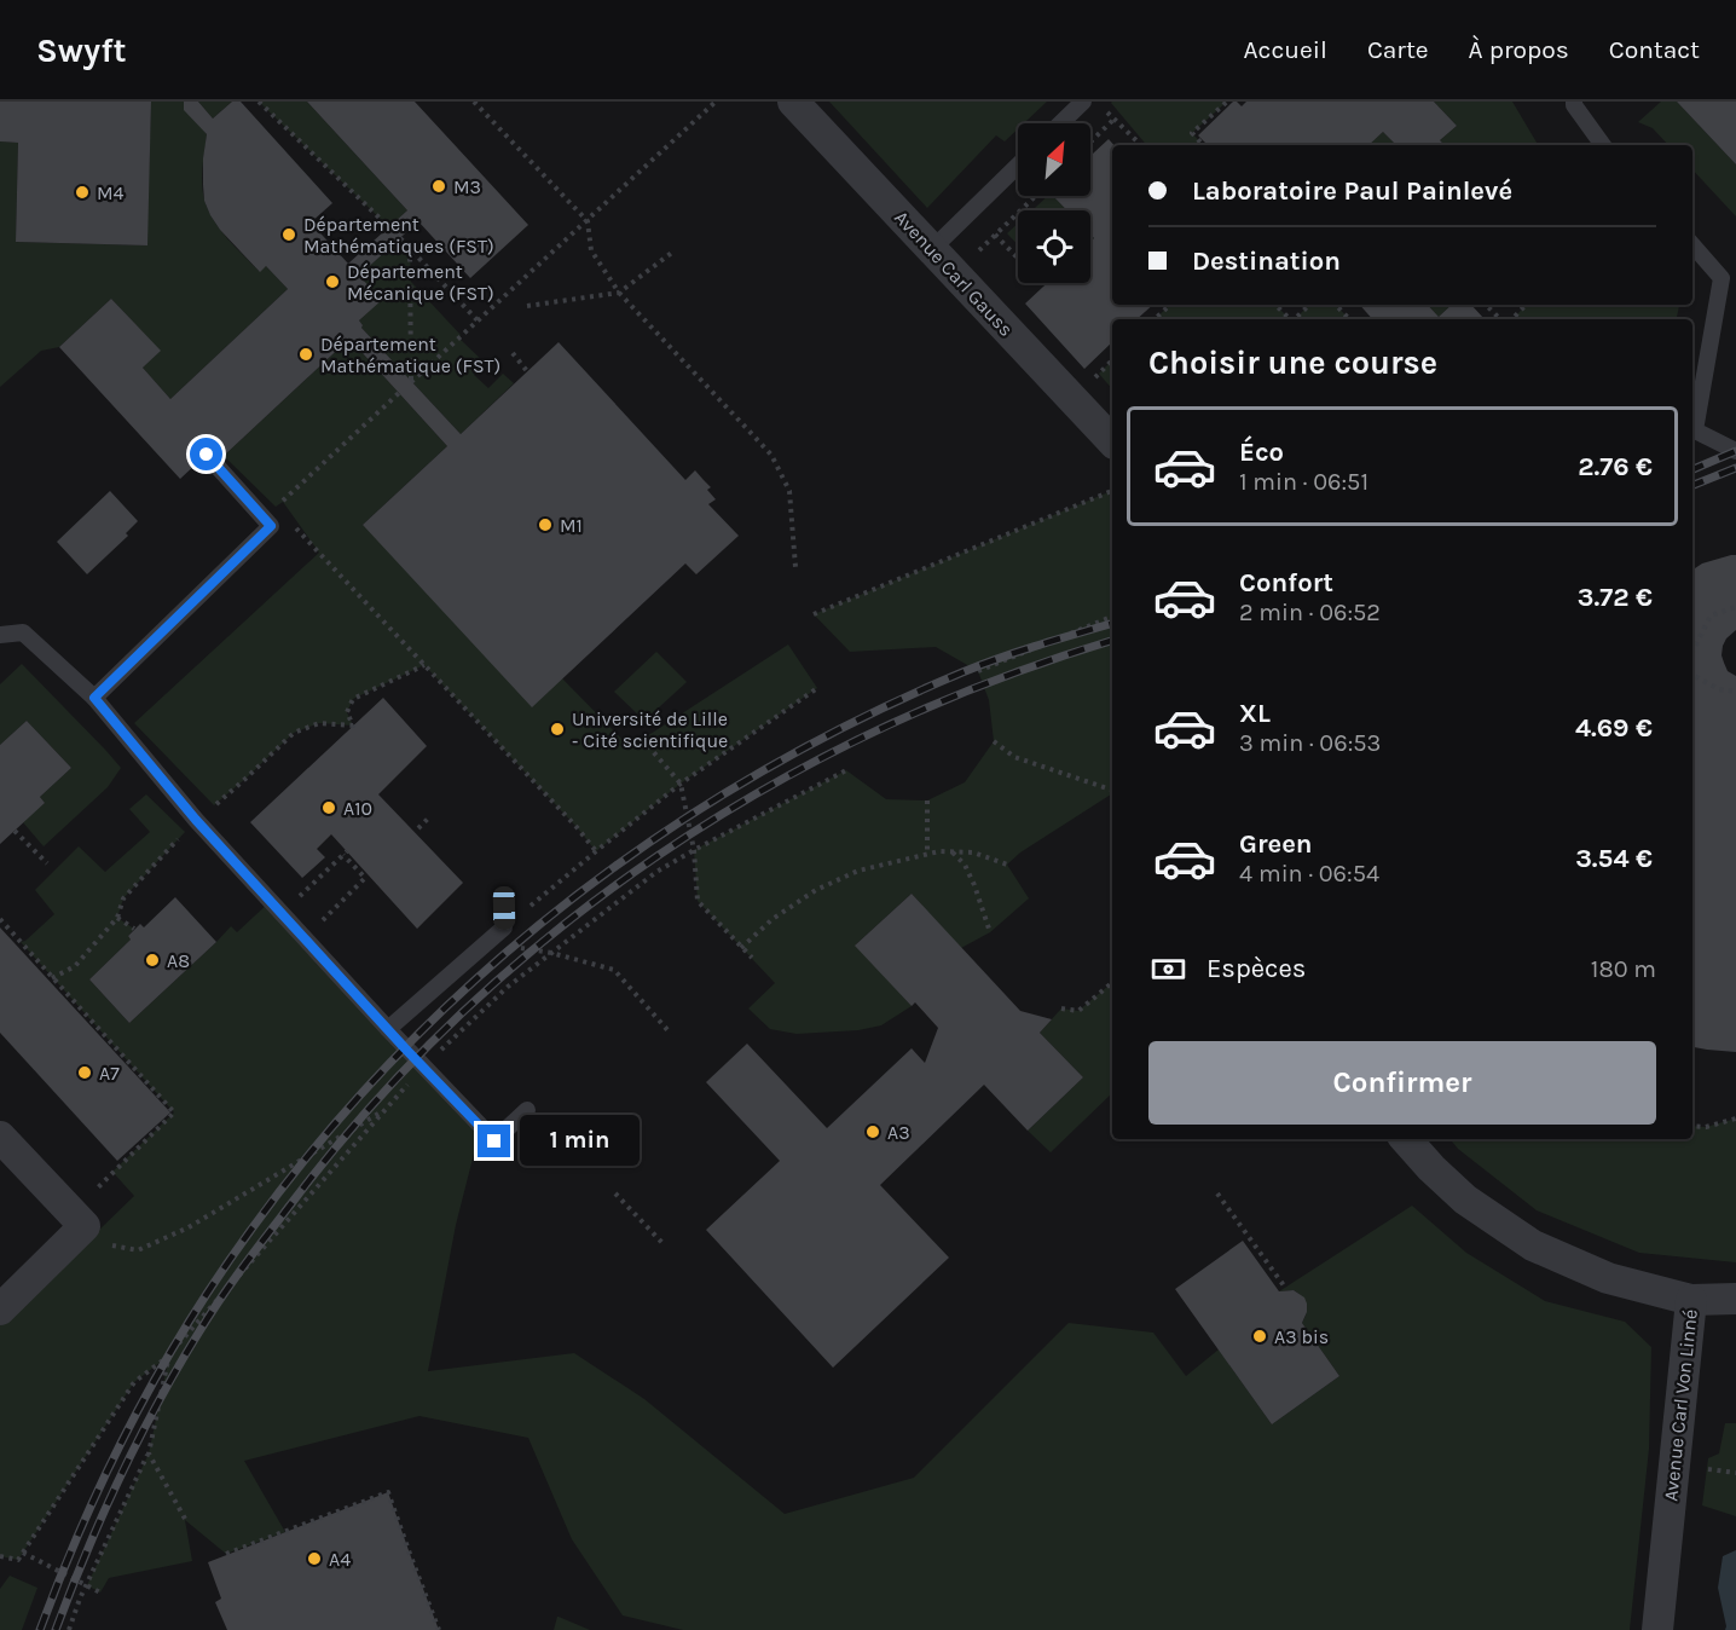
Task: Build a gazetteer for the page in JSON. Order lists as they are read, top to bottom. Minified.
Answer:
{"streets":{"street":["Avenue Carl Gauss","Avenue Carl Von Linné"]},"places":["M3","M4","Département Mathématiques (FST)","Département Mécanique (FST)","Département Mathématique (FST)","M1","Université de Lille ‐ Cité scientifique","A10","A8","A7","A3","A3 bis","A4"],"north":"top right","page":{"header":"Swyft","nav":["Accueil","Carte","À propos","Contact"],"banner":["Laboratoire Paul Painlevé","Destination"],"heading":"Choisir une course","list":[{"name":"Éco","note":"1 min · 06:51","value":"2.76 €"},{"name":"Confort","note":"2 min · 06:52","value":"3.72 €"},{"name":"XL","note":"3 min · 06:53","value":"4.69 €"},{"name":"Green","note":"4 min · 06:54","value":"3.54 €"}],"pay":["Espèces","180 m"],"buttons":"Confirmer","bubble":"1 min"}}
